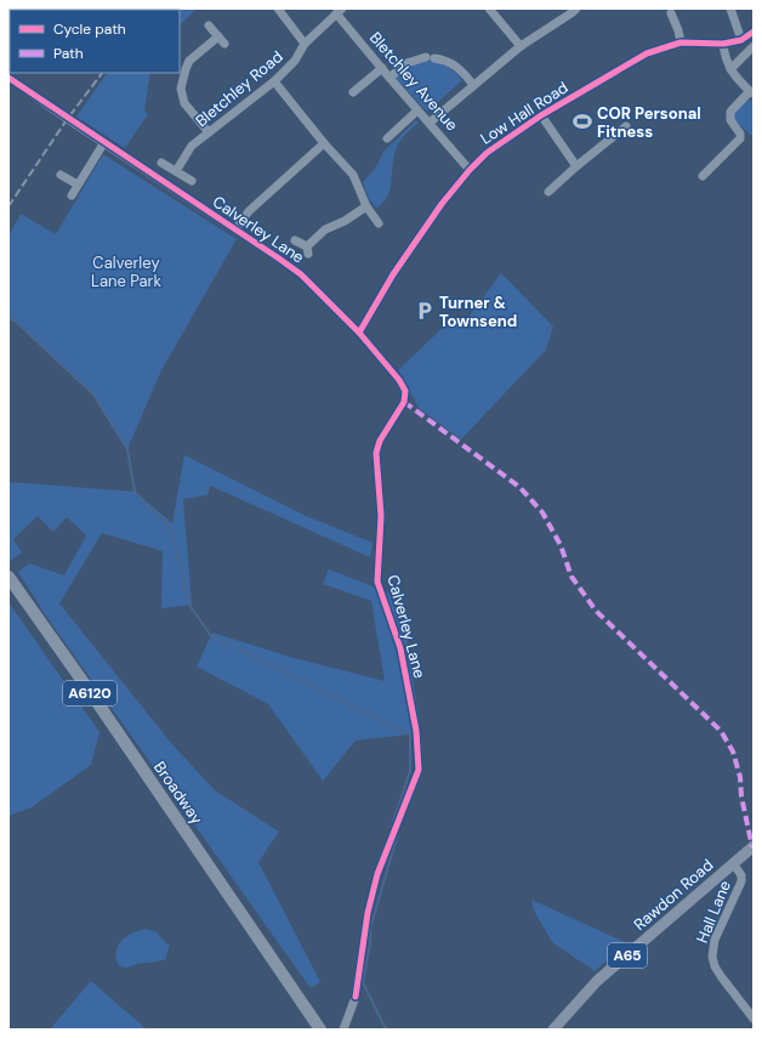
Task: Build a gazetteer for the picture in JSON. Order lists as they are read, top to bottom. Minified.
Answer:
{"streets":{"highway":["A6120","Broadway"],"main road":["Rawdon Road","A65"],"street":["Bletchley Avenue","Bletchley Road","Low Hall Road","Calverley Lane","Hall Lane"]},"crossings":[["Bletchley Avenue","Bletchley Road"],["Bletchley Avenue","Low Hall Road"],["Low Hall Road","Calverley Lane"],["Rawdon Road","Hall Lane"]],"parks":["Calverley Lane Park"],"places":{"sports":["COR Personal Fitness"],"parking":["Turner & Townsend"]},"legend":["Cycle path","Path"]}
